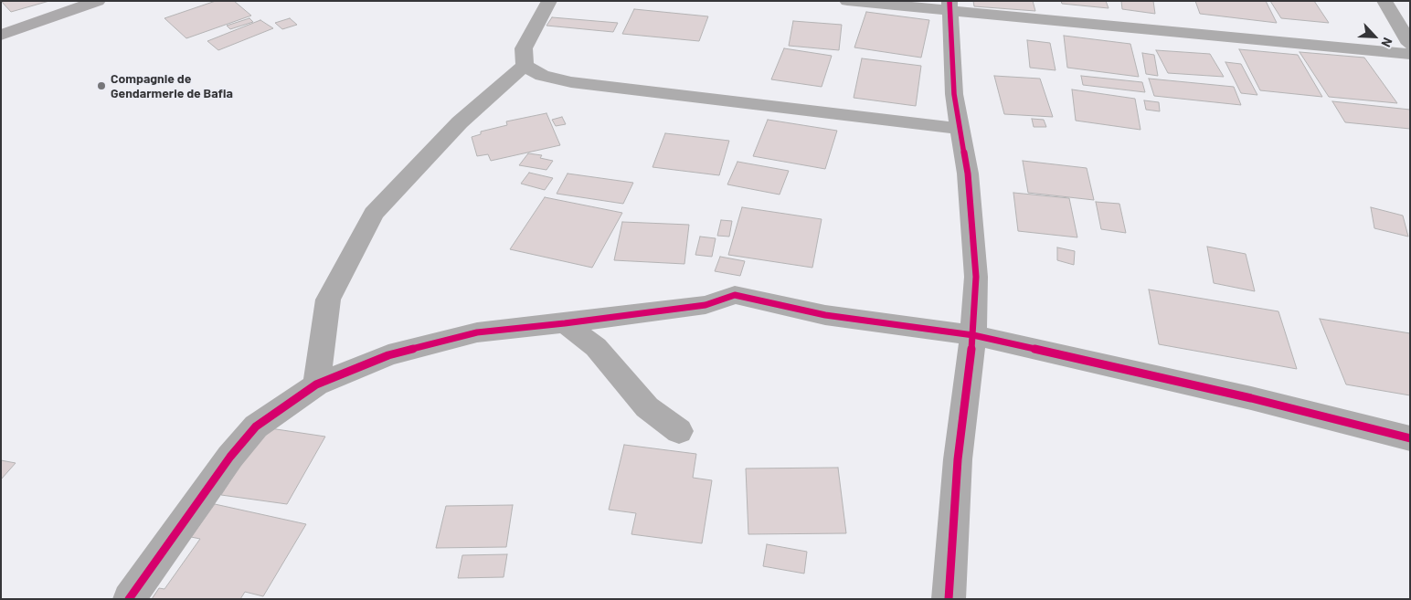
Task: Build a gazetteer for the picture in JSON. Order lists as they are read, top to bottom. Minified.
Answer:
{"places":["Compagnie de Gendarmerie de Bafia"],"north":"bottom right"}
